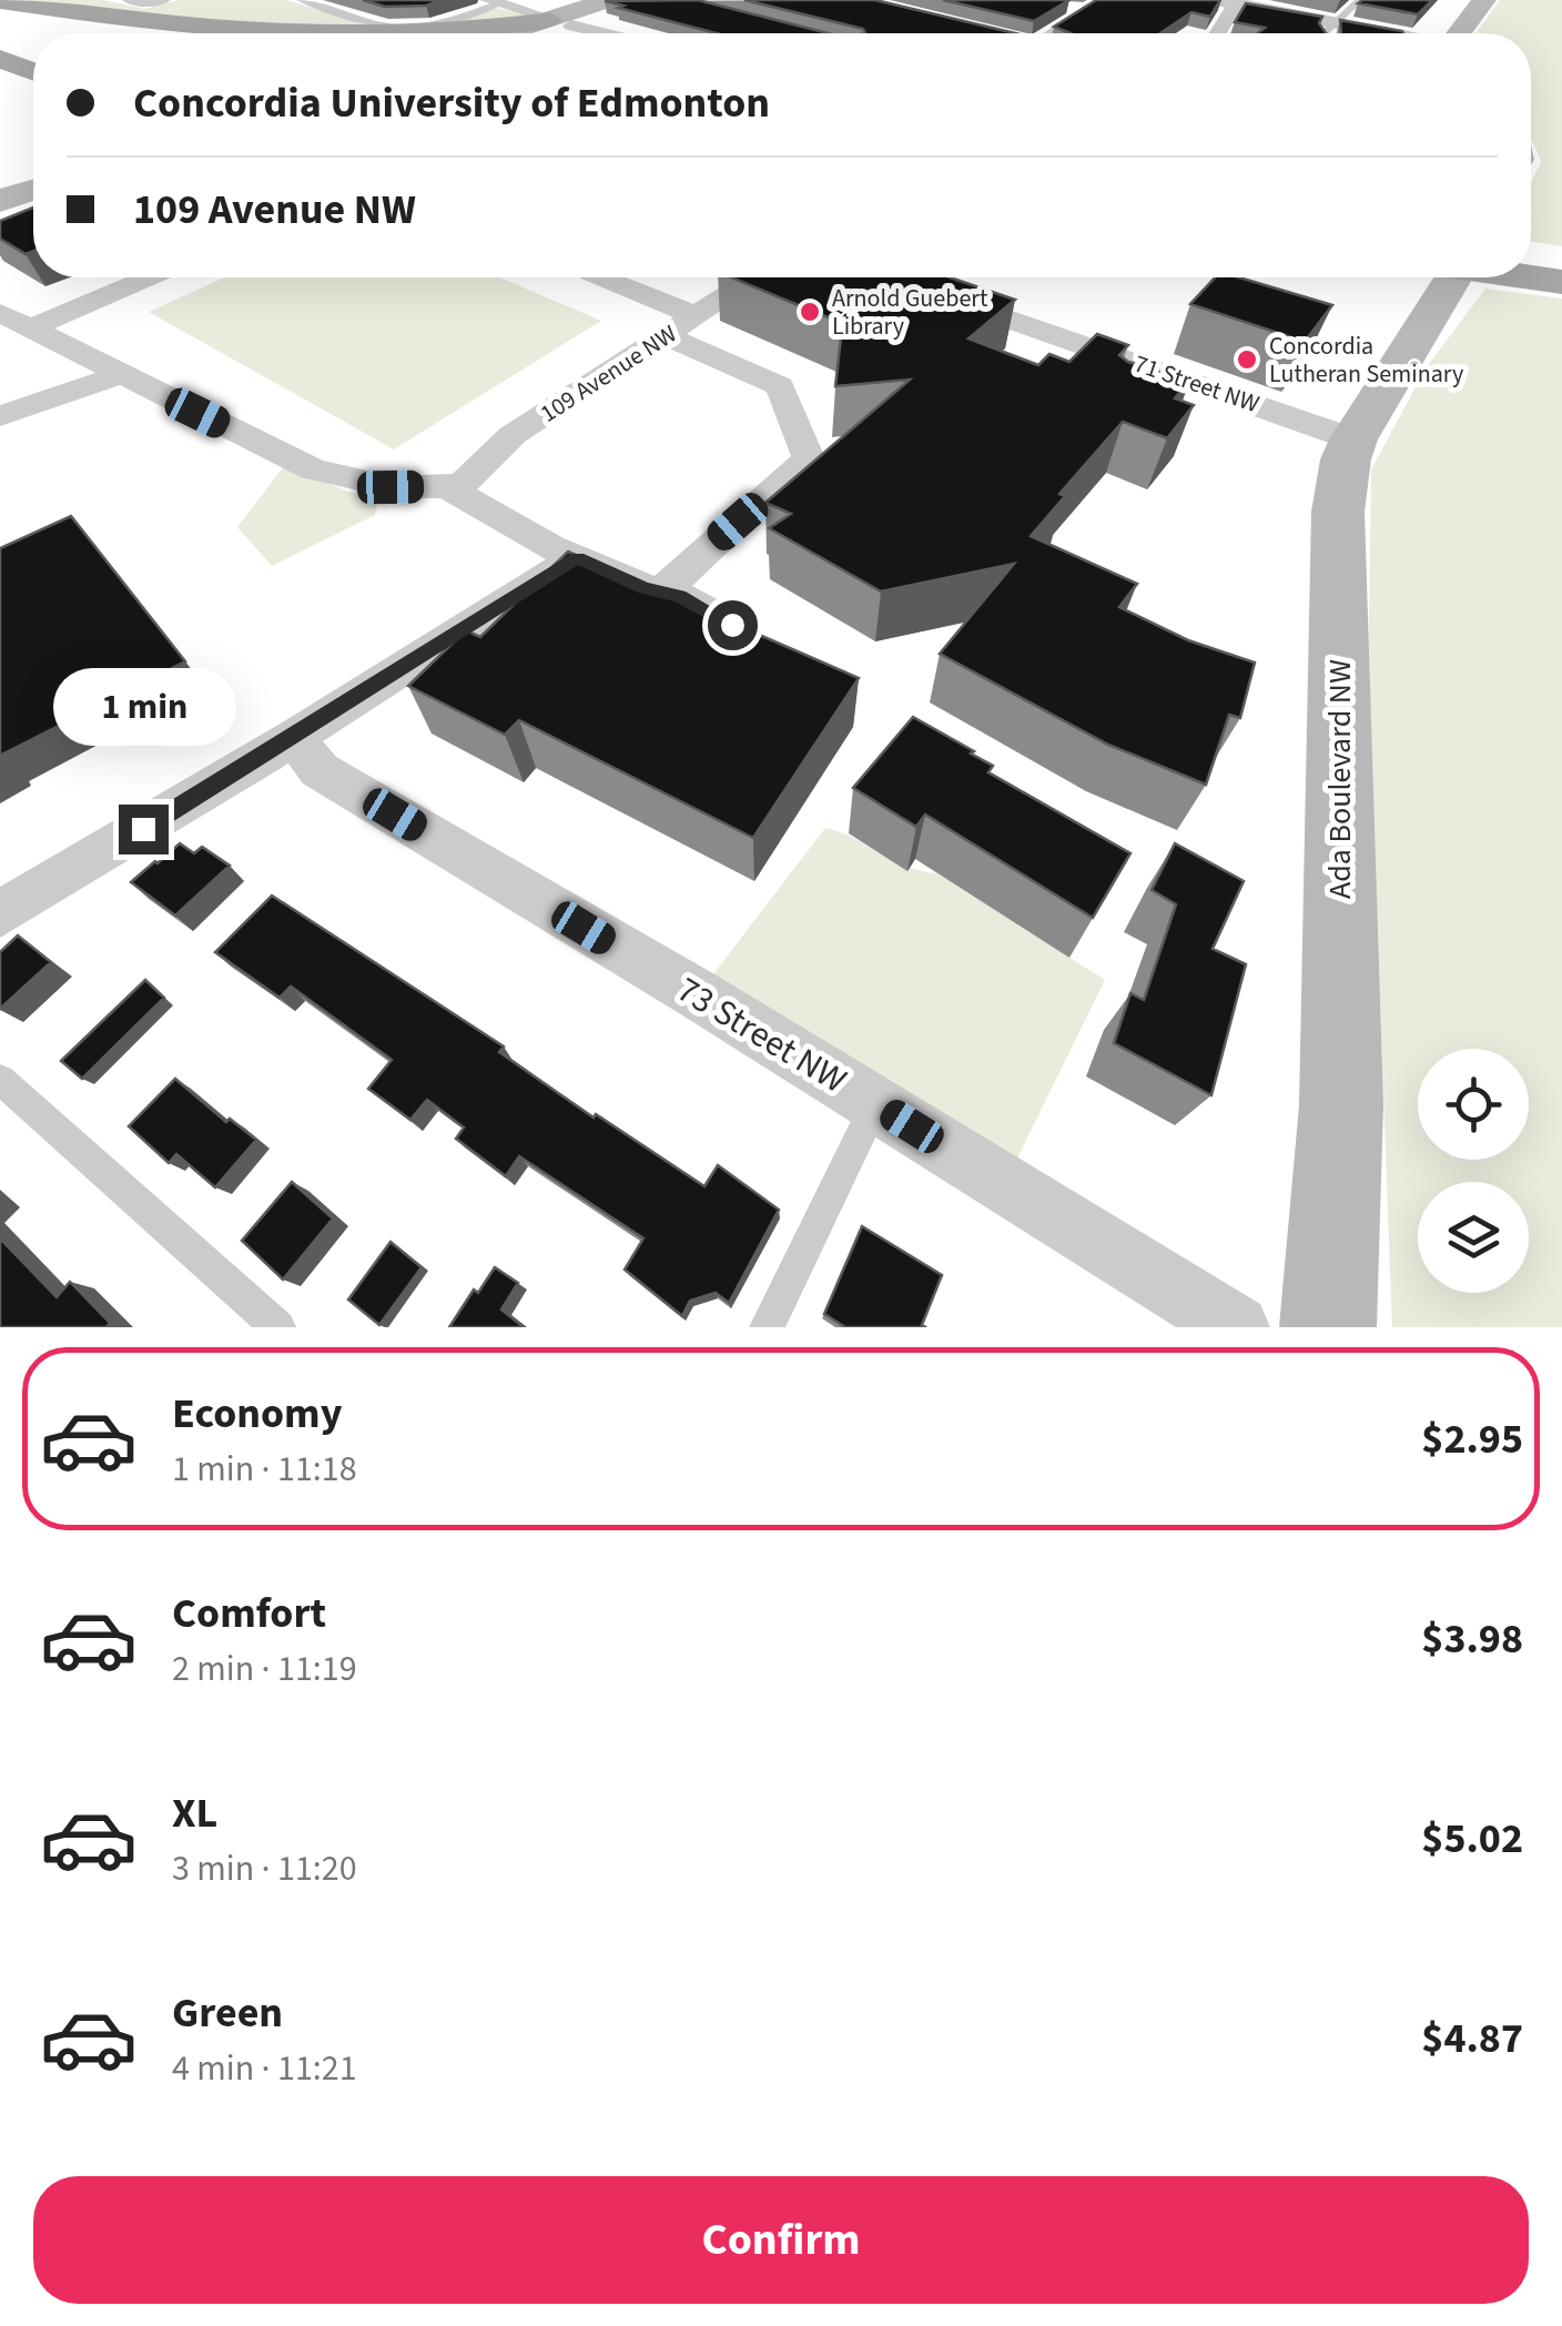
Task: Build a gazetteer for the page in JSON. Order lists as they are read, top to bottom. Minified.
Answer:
{"streets":{"street":["109 Avenue NW","71 Street NW","Ada Boulevard NW","73 Street NW"]},"crossings":[["71 Street NW","Ada Boulevard NW"]],"places":["Arnold Guebert Library","Concordia Lutheran Seminary"],"page":{"banner":["Concordia University of Edmonton","109 Avenue NW"],"bubble":"1 min","list":[{"name":"Economy","note":"1 min · 11:18","value":"$2.95"},{"name":"Comfort","note":"2 min · 11:19","value":"$3.98"},{"name":"XL","note":"3 min · 11:20","value":"$5.02"},{"name":"Green","note":"4 min · 11:21","value":"$4.87"}],"buttons":"Confirm"}}
